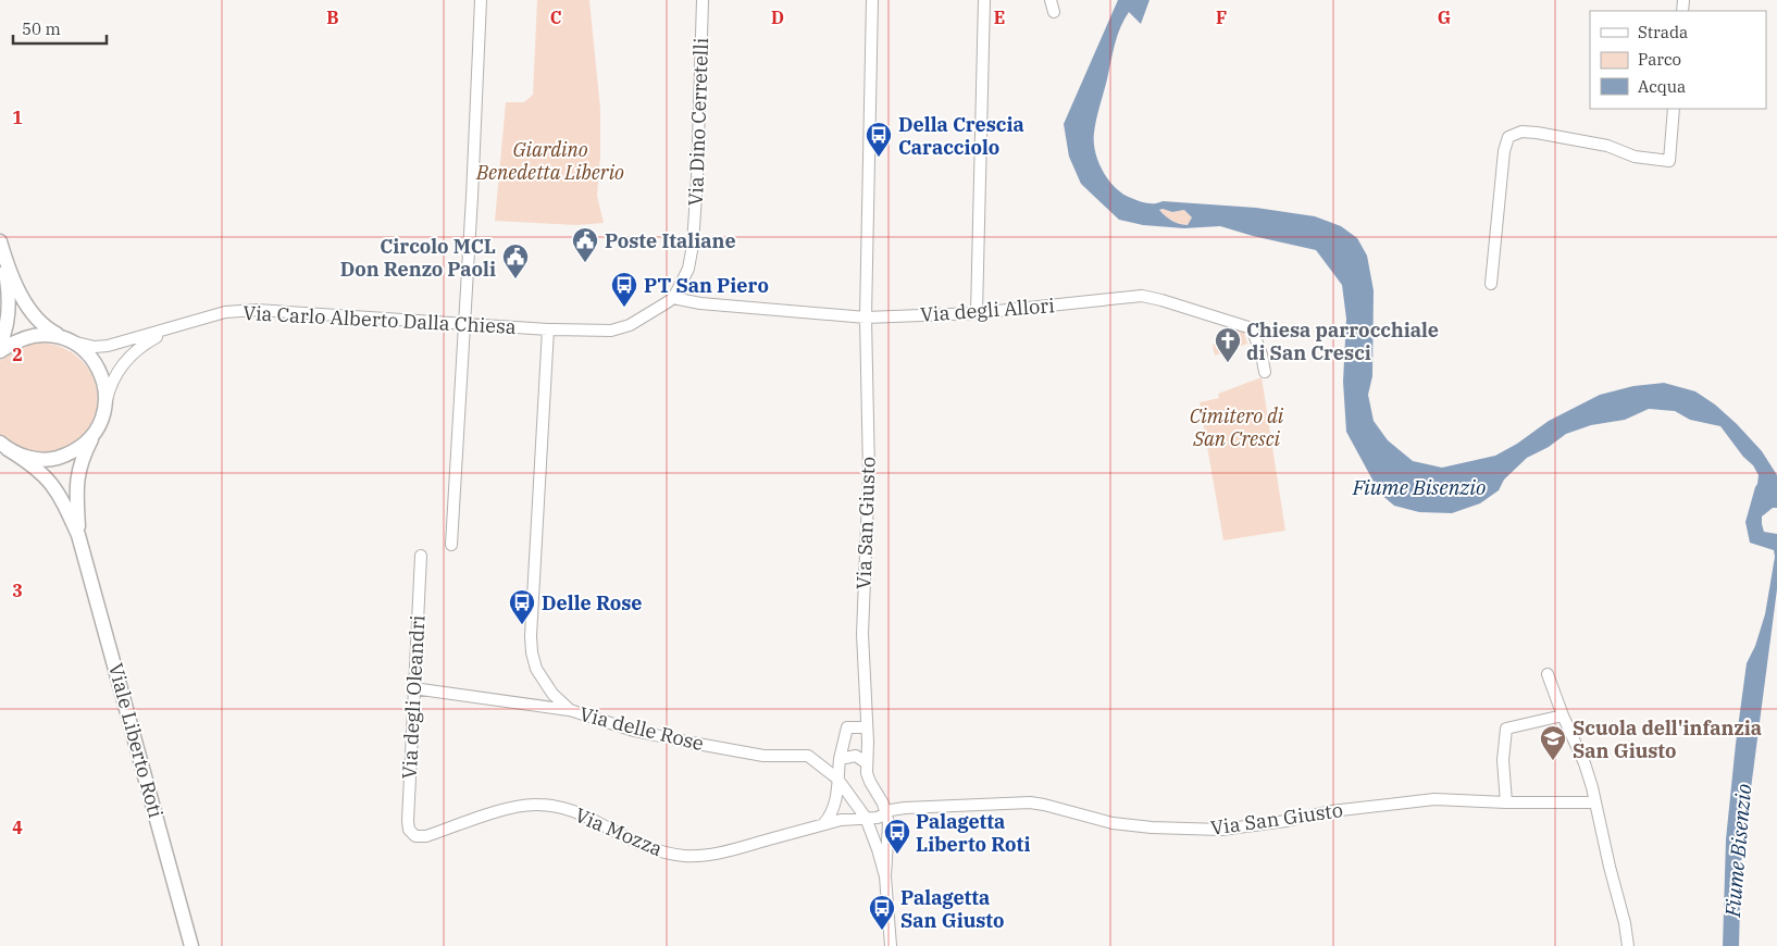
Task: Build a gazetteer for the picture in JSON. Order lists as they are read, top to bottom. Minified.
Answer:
{"streets":{"street":["Via Dino Cerretelli","Via degli Allori","Via Carlo Alberto Dalla Chiesa","Via San Giusto","Via degli Oleandri","Via delle Rose","Viale Liberto Roti","Via Mozza"]},"crossings":[["Via Dino Cerretelli","Via degli Allori"],["Via Dino Cerretelli","Via Carlo Alberto Dalla Chiesa"],["Via degli Allori","Via Carlo Alberto Dalla Chiesa"],["Via degli Allori","Via San Giusto"],["Via Carlo Alberto Dalla Chiesa","Via delle Rose"],["Via Carlo Alberto Dalla Chiesa","Viale Liberto Roti"],["Via San Giusto","Via Mozza"],["Via degli Oleandri","Via Mozza"]],"water":["Fiume Bisenzio"],"parks":["Giardino Benedetta Liberio","Cimitero di San Cresci"],"places":{"bus stop":["Della Crescia Caracciolo","PT San Piero","Delle Rose","Palagetta Liberto Roti","Palagetta San Giusto"],"public building":["Poste Italiane","Circolo MCL Don Renzo Paoli"],"church":["Chiesa parrocchiale di San Cresci"],"school or university":["Scuola dell'infanzia San Giusto"]},"legend":["Strada","Parco","Acqua"],"scale_bar":"50 m","grid":{"columns":["B","C","D","E","F","G"],"rows":["1","2","3","4"]}}
